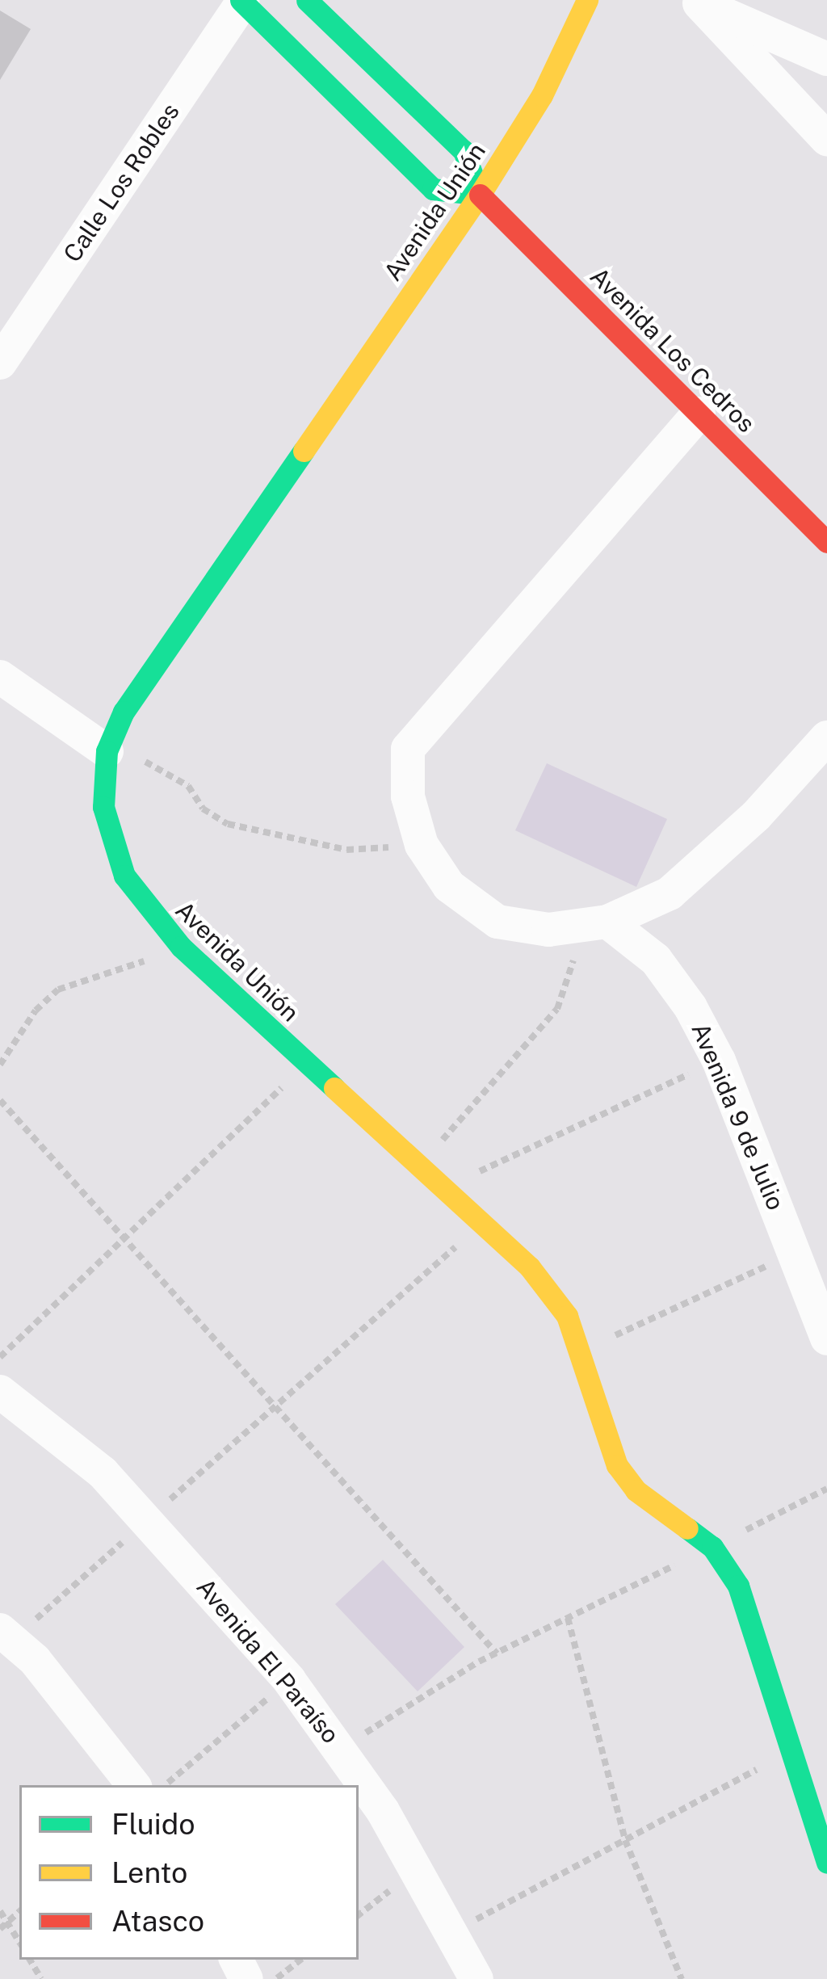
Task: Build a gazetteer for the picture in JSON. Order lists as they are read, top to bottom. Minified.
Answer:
{"streets":{"street":["Calle Los Robles","Avenida Unión","Avenida Los Cedros","Avenida 9 de Julio","Avenida El Paraíso"]},"crossings":[["Avenida Unión","Avenida Los Cedros"]],"legend":["Fluido","Lento","Atasco"]}
